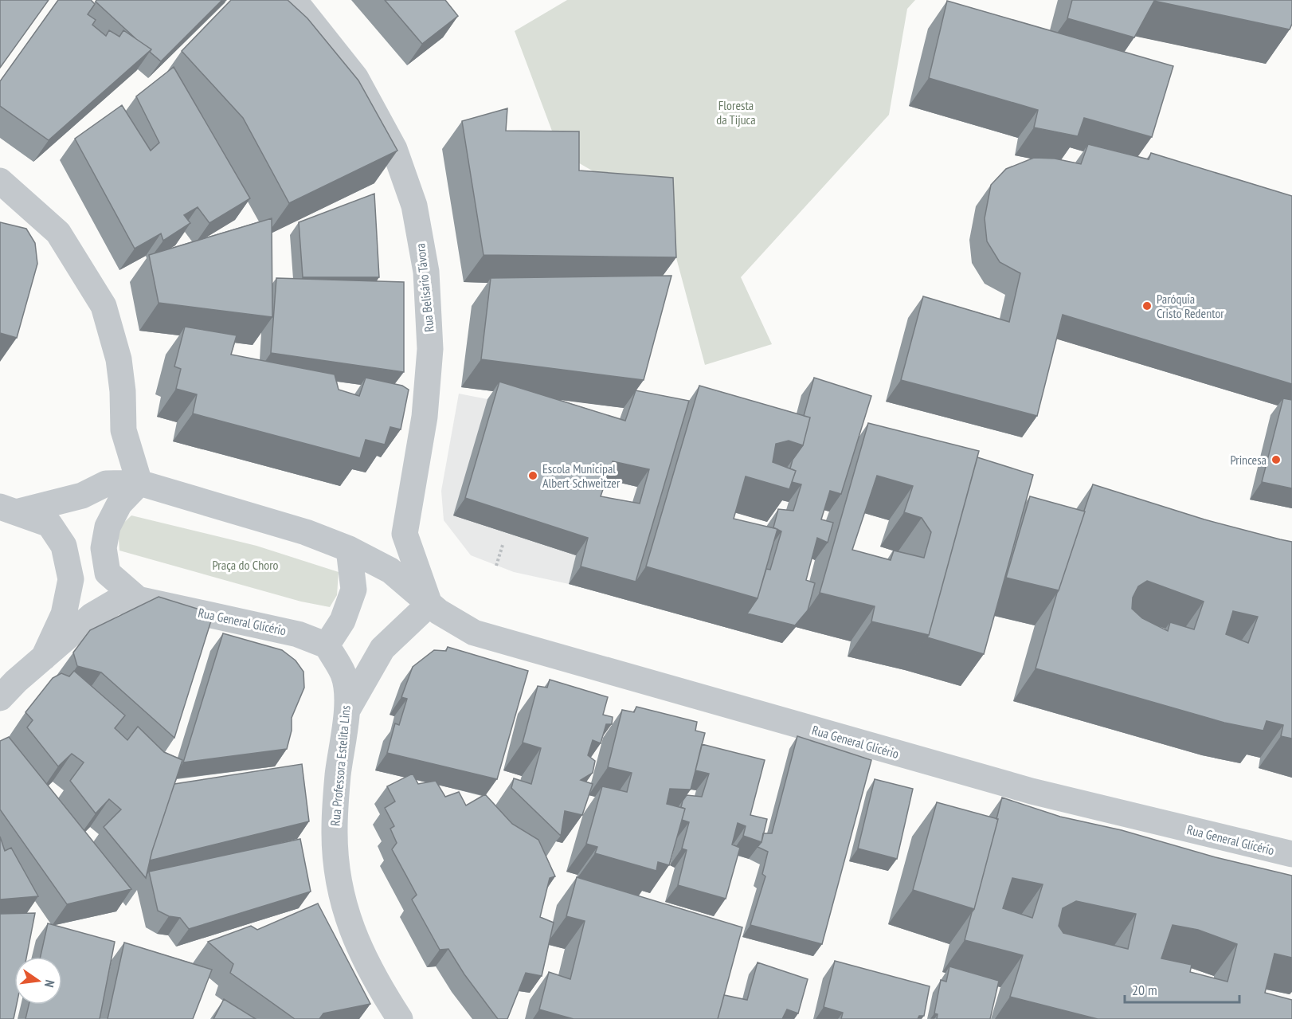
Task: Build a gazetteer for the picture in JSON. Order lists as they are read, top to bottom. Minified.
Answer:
{"streets":{"street":["Rua Belisário Távora","Rua General Glicério","Rua Professora Estelita Lins"]},"crossings":[["Rua Belisário Távora","Rua General Glicério"],["Rua General Glicério","Rua Professora Estelita Lins"]],"parks":["Floresta da Tijuca","Praça do Choro"],"places":["Paróquia Cristo Redentor","Princesa","Escola Municipal Albert Schweitzer"],"scale_bar":"20 m","north":"right"}
